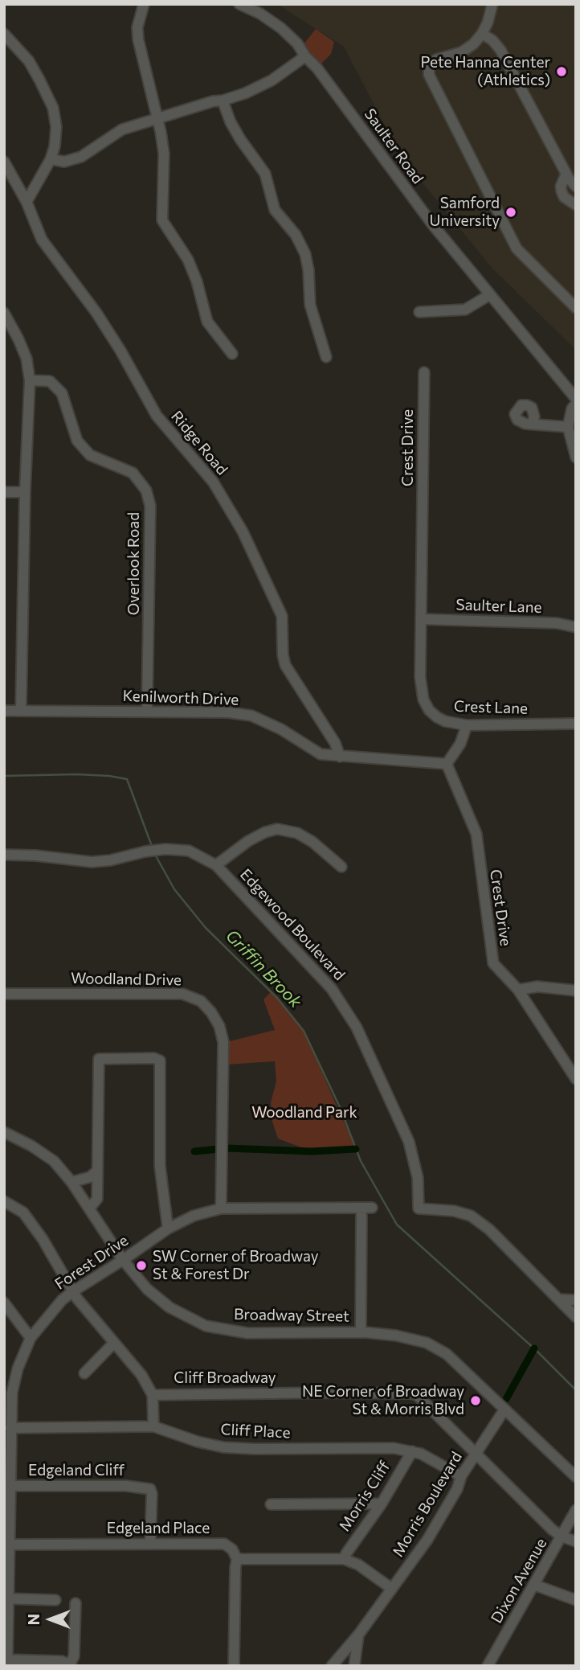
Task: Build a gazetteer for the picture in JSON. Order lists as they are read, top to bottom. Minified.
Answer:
{"streets":{"street":["Saulter Road","Ridge Road","Crest Drive","Overlook Road","Saulter Lane","Kenilworth Drive","Crest Lane","Edgewood Boulevard","Woodland Drive","Forest Drive","Broadway Street","Cliff Broadway","Cliff Place","Edgeland Cliff","Morris Cliff","Morris Boulevard","Edgeland Place","Dixon Avenue"]},"crossings":[["Ridge Road","Kenilworth Drive"],["Crest Drive","Saulter Lane"],["Crest Drive","Kenilworth Drive"],["Crest Drive","Crest Lane"],["Overlook Road","Kenilworth Drive"],["Woodland Drive","Forest Drive"],["Forest Drive","Broadway Street"],["Forest Drive","Cliff Place"],["Forest Drive","Edgeland Cliff"],["Forest Drive","Edgeland Place"],["Broadway Street","Morris Boulevard"],["Cliff Broadway","Morris Boulevard"],["Cliff Broadway","Dixon Avenue"],["Cliff Place","Morris Cliff"],["Cliff Place","Morris Boulevard"],["Edgeland Cliff","Edgeland Place"]],"water":["Griffin Brook"],"parks":["Woodland Park"],"places":["Pete Hanna Center (Athletics)","Samford University","SW Corner of Broadway St & Forest Dr","NE Corner of Broadway St & Morris Blvd"],"north":"left"}
